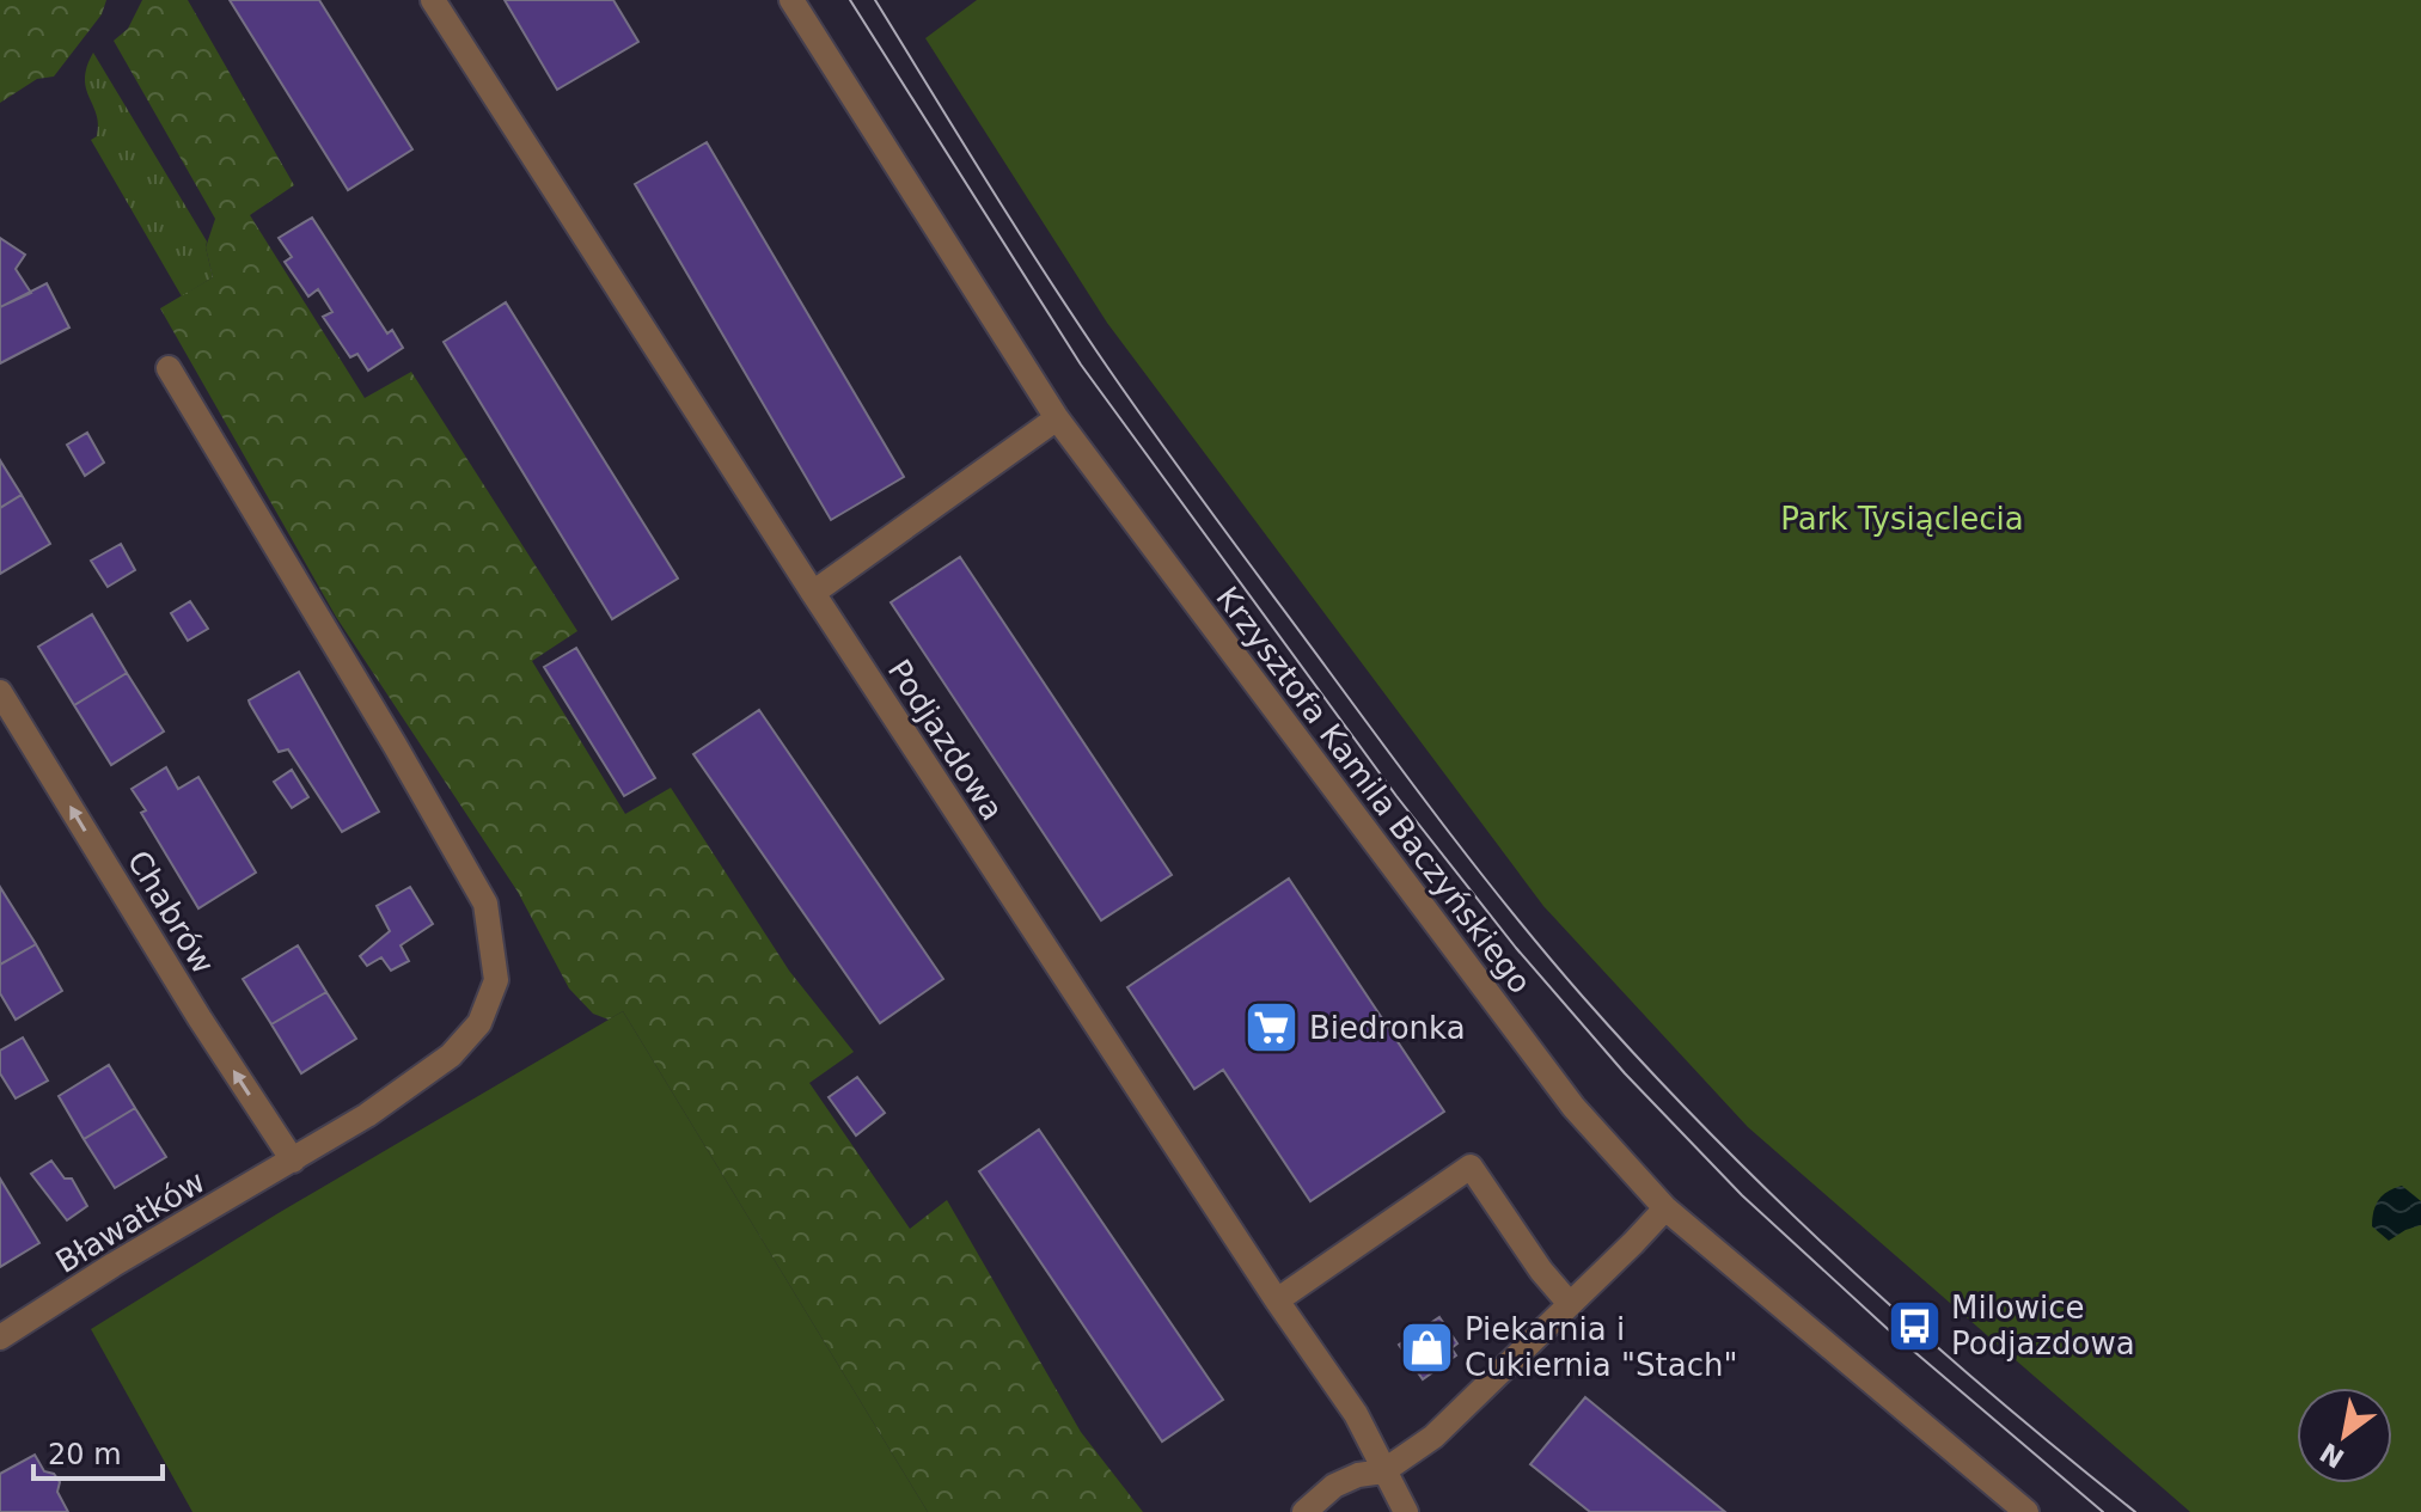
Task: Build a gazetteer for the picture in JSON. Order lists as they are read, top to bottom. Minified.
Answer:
{"streets":{"street":["Podjazdowa","Krzysztofa Kamila Baczyńskiego","Chabrów","Bławatków"]},"crossings":[["Chabrów","Bławatków"]],"one_way":["Chabrów"],"parks":["Park Tysiąclecia"],"places":{"supermarket":["Biedronka"],"bus stop":["Milowice Podjazdowa"],"shop":["Piekarnia i Cukiernia \"Stach\""]},"scale_bar":"20 m","north":"bottom left"}
